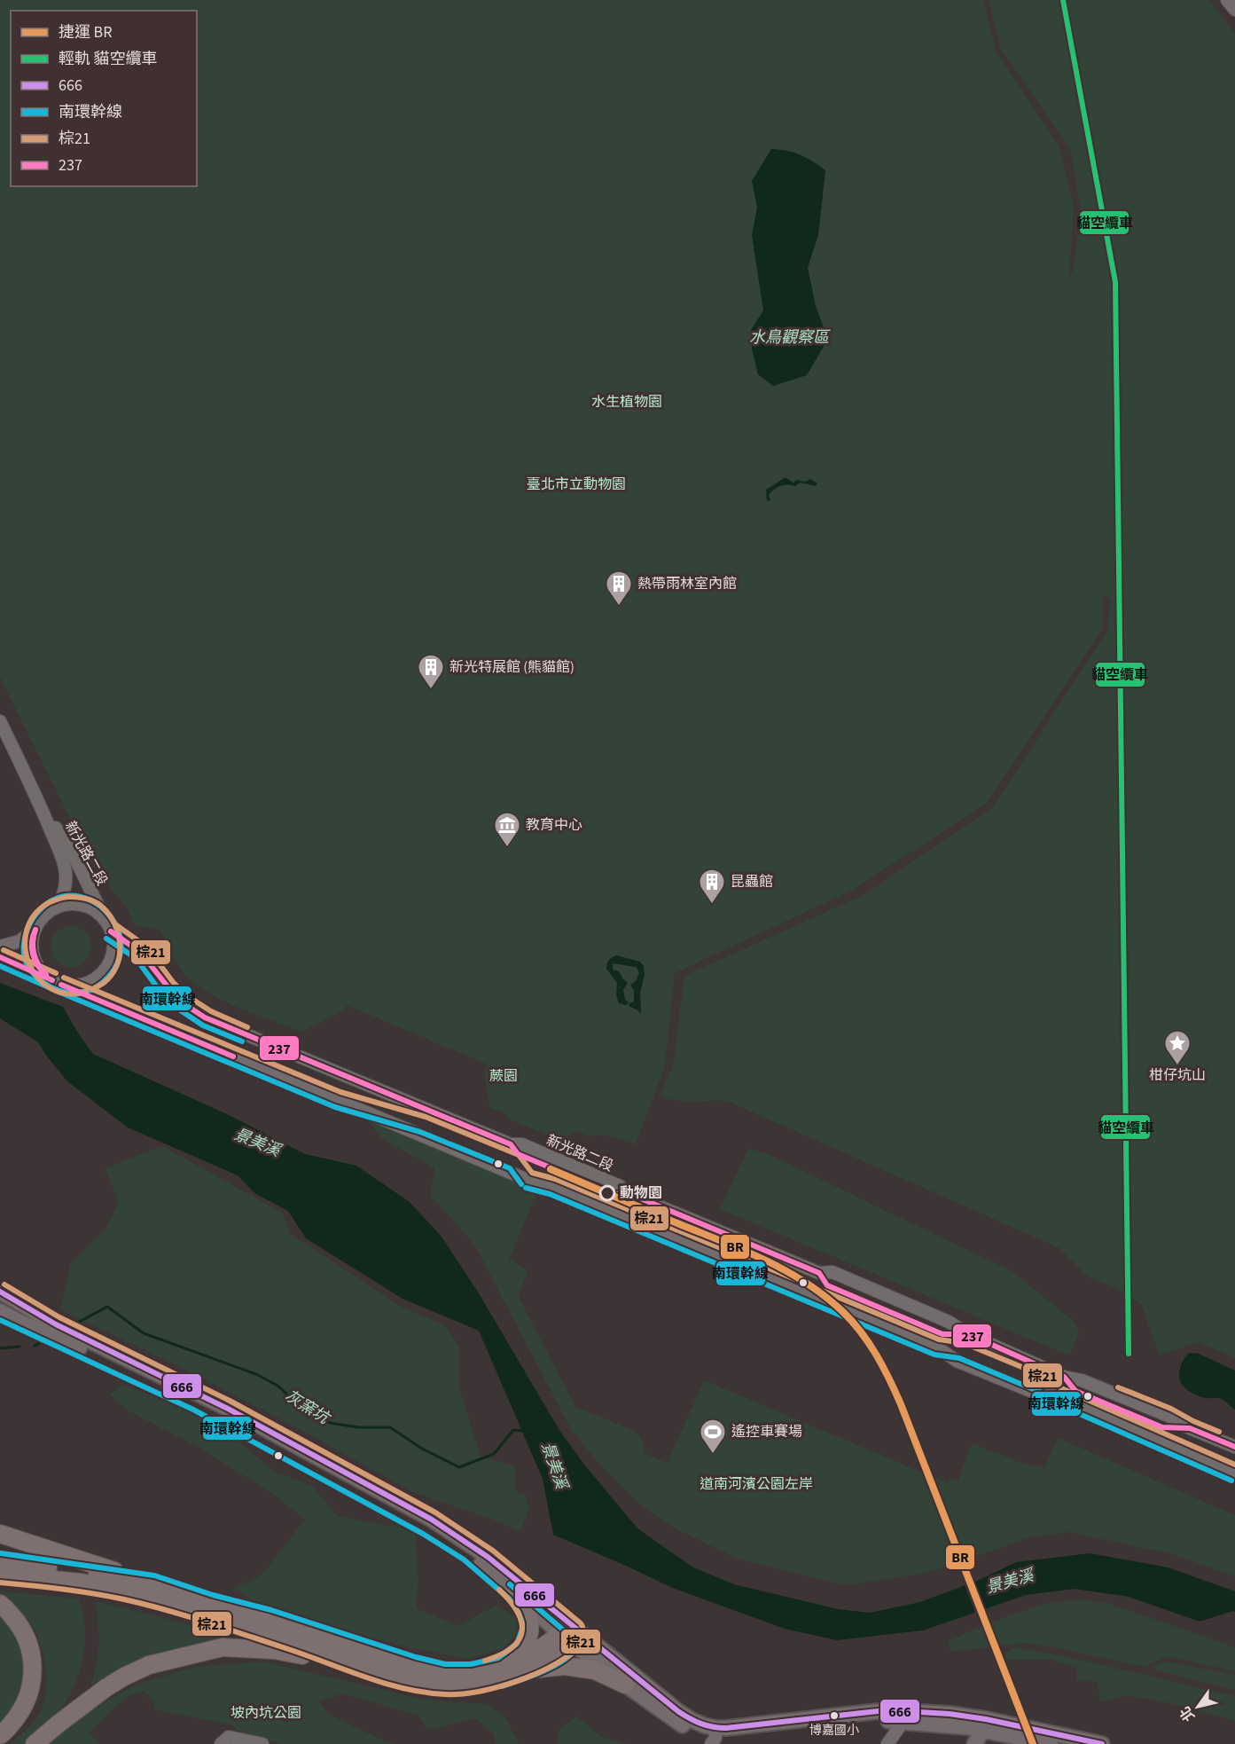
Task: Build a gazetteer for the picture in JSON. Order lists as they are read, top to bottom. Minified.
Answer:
{"streets":{"street":["新光路二段"]},"water":["水鳥觀察區","景美溪","灰窯坑"],"parks":["水生植物園","臺北市立動物園","蕨園","道南河濱公園左岸","坡內坑公園"],"places":{"building":["熱帶雨林室內館","新光特展館 (熊貓館)","昆蟲館"],"museum":["教育中心"],"place":["柑仔坑山"],"other":["動物園","博嘉國小"],"sports":["遙控車賽場"]},"lines":["tram line 貓空纜車","transit line 南環幹線","transit line 棕21","transit line 237","metro line BR","transit line 666"],"legend":["捷運 BR","輕軌 貓空纜車","666","南環幹線","棕21","237"],"north":"bottom left"}
